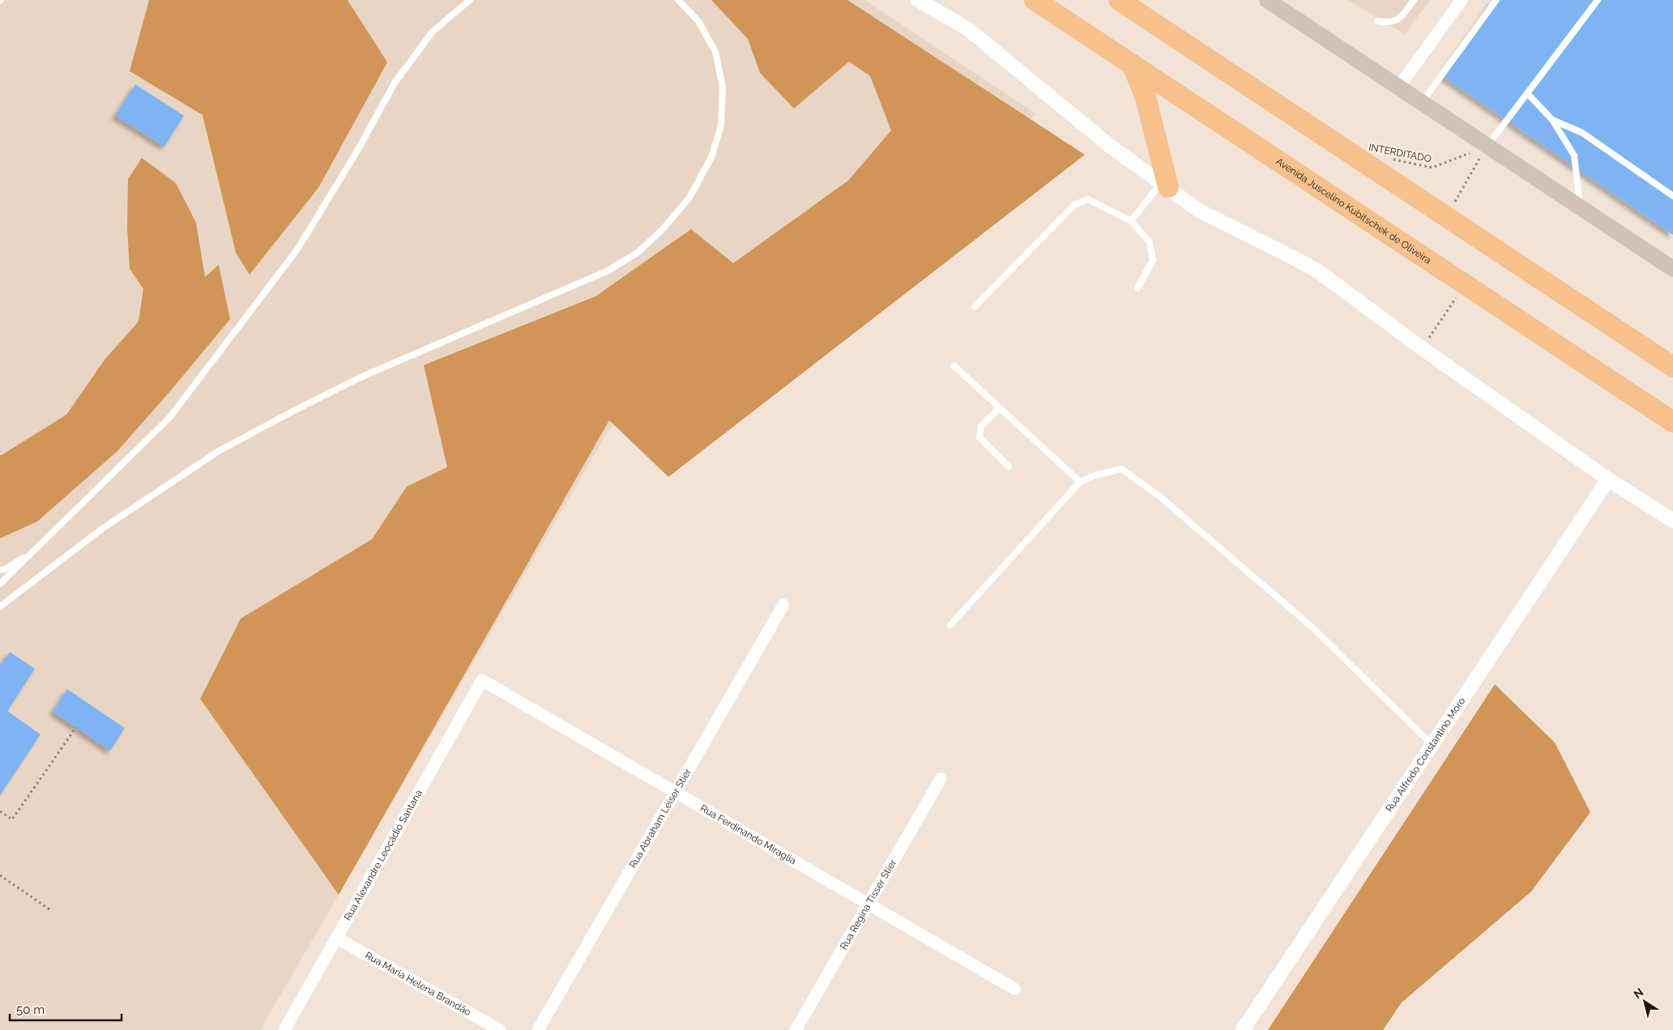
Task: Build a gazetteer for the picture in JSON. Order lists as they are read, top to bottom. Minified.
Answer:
{"streets":{"highway":["Avenida Juscelino Kubitschek de Oliveira"],"street":["Rua Alfredo Constantino Moro","Rua Abraham Leiser Stier","Rua Ferdinando Miraglia","Rua Alexandre Leocádio Santana","Rua Regina Tisser Stier","Rua Maria Helena Brandão"],"path":["INTERDITADO"]},"crossings":[["Rua Abraham Leiser Stier","Rua Ferdinando Miraglia"],["Rua Ferdinando Miraglia","Rua Alexandre Leocádio Santana"],["Rua Ferdinando Miraglia","Rua Regina Tisser Stier"],["Rua Alexandre Leocádio Santana","Rua Maria Helena Brandão"]],"scale_bar":"50 m","north":"top left"}
